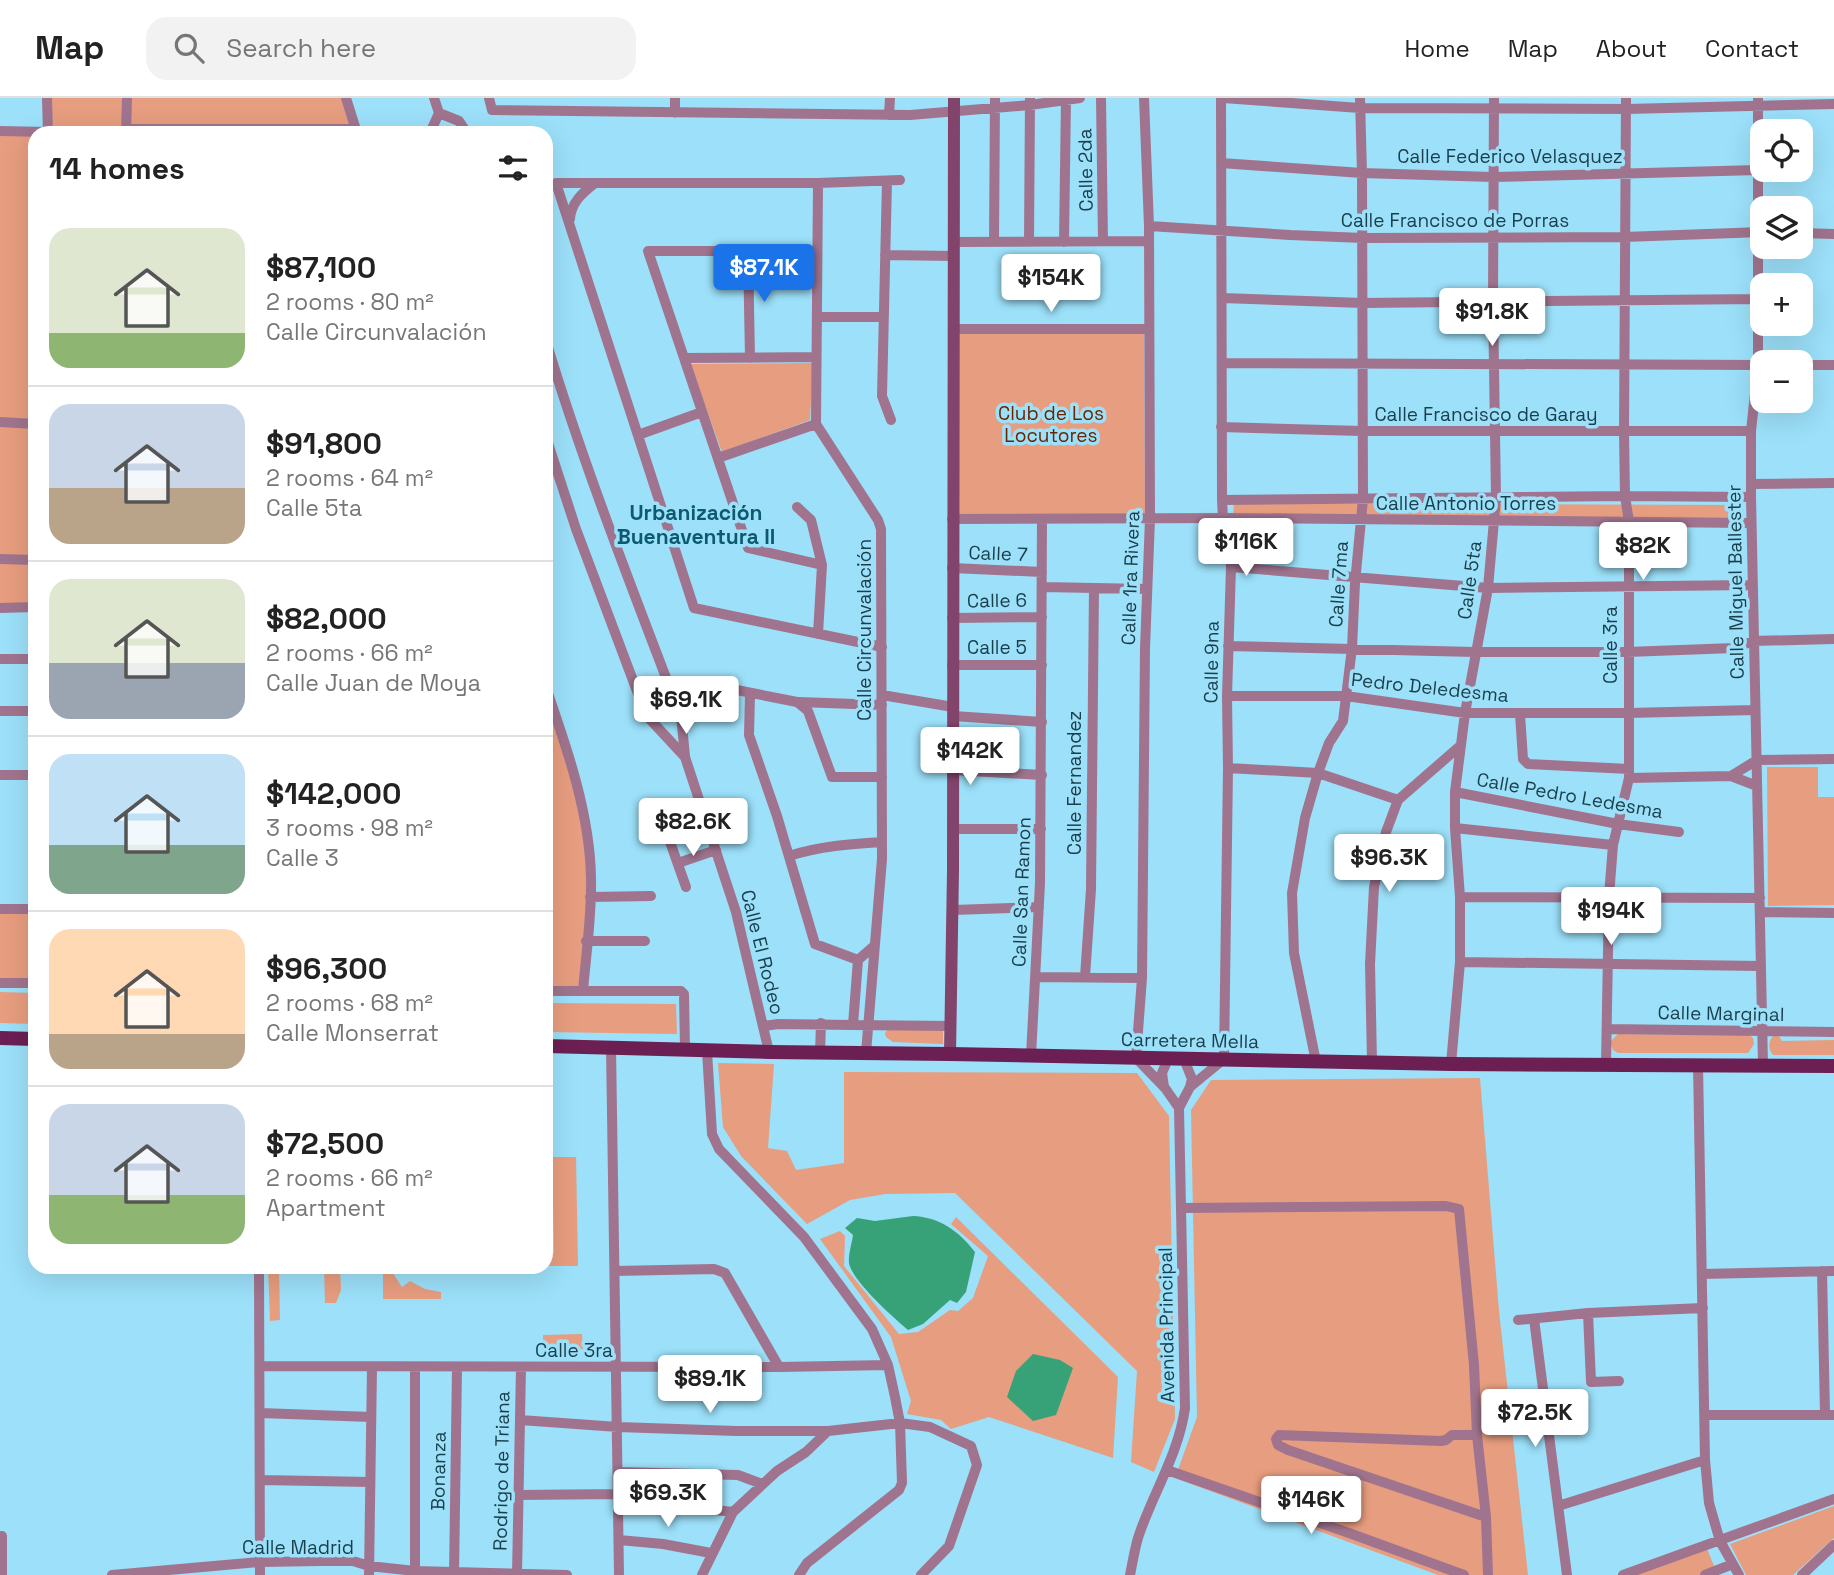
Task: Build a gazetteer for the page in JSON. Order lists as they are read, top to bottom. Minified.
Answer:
{"streets":{"main road":["Carretera Mella"],"street":["Calle Federico Velasquez","Calle 2da","Calle Francisco de Porras","Calle Francisco de Garay","Calle Antonio Torres","Calle 7","Calle 1ra Rivera","Calle 5ta","Calle Miguel Ballester","Calle 7ma","Calle 6","Calle Circunvalación","Calle 3ra","Calle 5","Calle 9na","Pedro Deledesma","Calle Fernandez","Calle Pedro Ledesma","Calle San Ramon","Calle El Rodeo","Calle Marginal","Avenida Principal","Bonanza","Rodrigo de Triana","Calle Madrid"]},"crossings":[["Calle Federico Velasquez","Calle 5ta"],["Calle Federico Velasquez","Calle 7ma"],["Calle Federico Velasquez","Calle 3ra"],["Calle Federico Velasquez","Calle 9na"],["Calle Francisco de Porras","Calle 1ra Rivera"],["Calle Francisco de Porras","Calle 5ta"],["Calle Francisco de Porras","Calle 7ma"],["Calle Francisco de Porras","Calle 3ra"],["Calle Francisco de Porras","Calle 9na"],["Calle Francisco de Garay","Calle 5ta"],["Calle Francisco de Garay","Calle Miguel Ballester"],["Calle Francisco de Garay","Calle 7ma"],["Calle Francisco de Garay","Calle 3ra"],["Calle Francisco de Garay","Calle 9na"],["Calle Antonio Torres","Calle 1ra Rivera"],["Calle Antonio Torres","Calle 5ta"],["Calle Antonio Torres","Calle Miguel Ballester"],["Calle Antonio Torres","Calle 7ma"],["Calle Antonio Torres","Calle 3ra"],["Calle Antonio Torres","Calle 9na"],["Calle Antonio Torres","Calle San Ramon"],["Calle 7","Calle 1ra Rivera"],["Calle 7","Calle Fernandez"],["Calle 7","Calle San Ramon"],["Calle 1ra Rivera","Carretera Mella"],["Calle 5ta","Pedro Deledesma"],["Calle 5ta","Calle Pedro Ledesma"],["Calle 5ta","Carretera Mella"],["Calle Miguel Ballester","Pedro Deledesma"],["Calle Miguel Ballester","Calle Marginal"],["Calle Miguel Ballester","Carretera Mella"],["Calle 7ma","Pedro Deledesma"],["Calle 7ma","Carretera Mella"],["Calle 6","Calle San Ramon"],["Calle Circunvalación","Carretera Mella"],["Calle 3ra","Pedro Deledesma"],["Calle 3ra","Calle Pedro Ledesma"],["Calle 3ra","Calle Marginal"],["Calle 3ra","Carretera Mella"],["Calle 3ra","Bonanza"],["Calle 3ra","Rodrigo de Triana"],["Calle 5","Calle San Ramon"],["Calle 9na","Pedro Deledesma"],["Calle 9na","Carretera Mella"],["Calle San Ramon","Carretera Mella"],["Calle El Rodeo","Carretera Mella"],["Bonanza","Calle Madrid"],["Rodrigo de Triana","Calle Madrid"]],"districts":["Urbanización Buenaventura II"],"parks":["Club de Los Locutores"],"page":{"header":"Map","search":"Search here","nav":["Home","Map","About","Contact"],"map_buttons":["+","−"],"heading":"14 homes","list":[{"name":"$87,100","note":"2 rooms · 80 m² · Calle Circunvalación"},{"name":"$91,800","note":"2 rooms · 64 m² · Calle 5ta"},{"name":"$82,000","note":"2 rooms · 66 m² · Calle Juan de Moya"},{"name":"$142,000","note":"3 rooms · 98 m² · Calle 3"},{"name":"$96,300","note":"2 rooms · 68 m² · Calle Monserrat"},{"name":"$72,500","note":"2 rooms · 66 m² · Apartment"}],"price":["$87.1K","$154K","$91.8K","$116K","$82K","$69.1K","$142K","$82.6K","$96.3K","$194K","$89.1K","$72.5K","$69.3K","$146K"]}}
